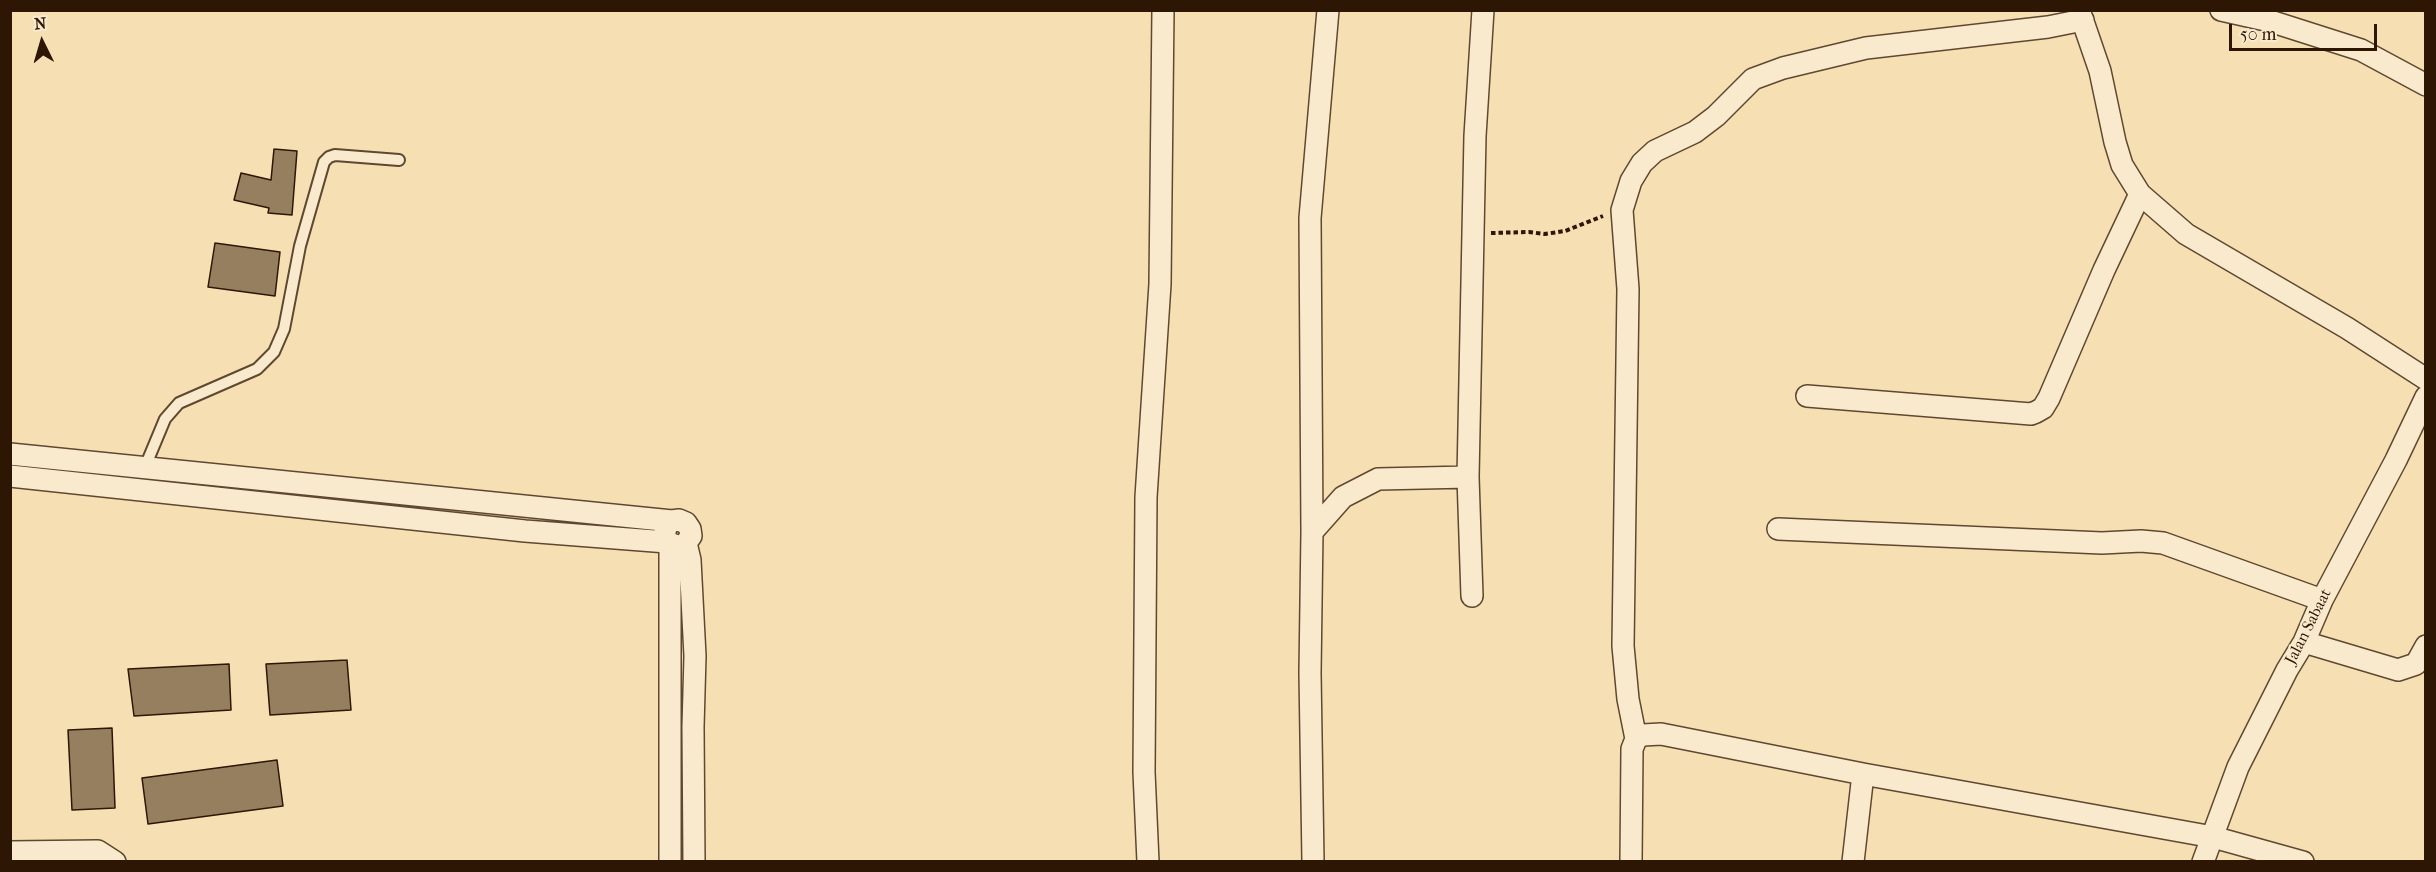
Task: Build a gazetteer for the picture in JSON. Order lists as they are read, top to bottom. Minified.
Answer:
{"streets":{"street":["Jalan Sabaat"]},"scale_bar":"50 m","north":"top"}
